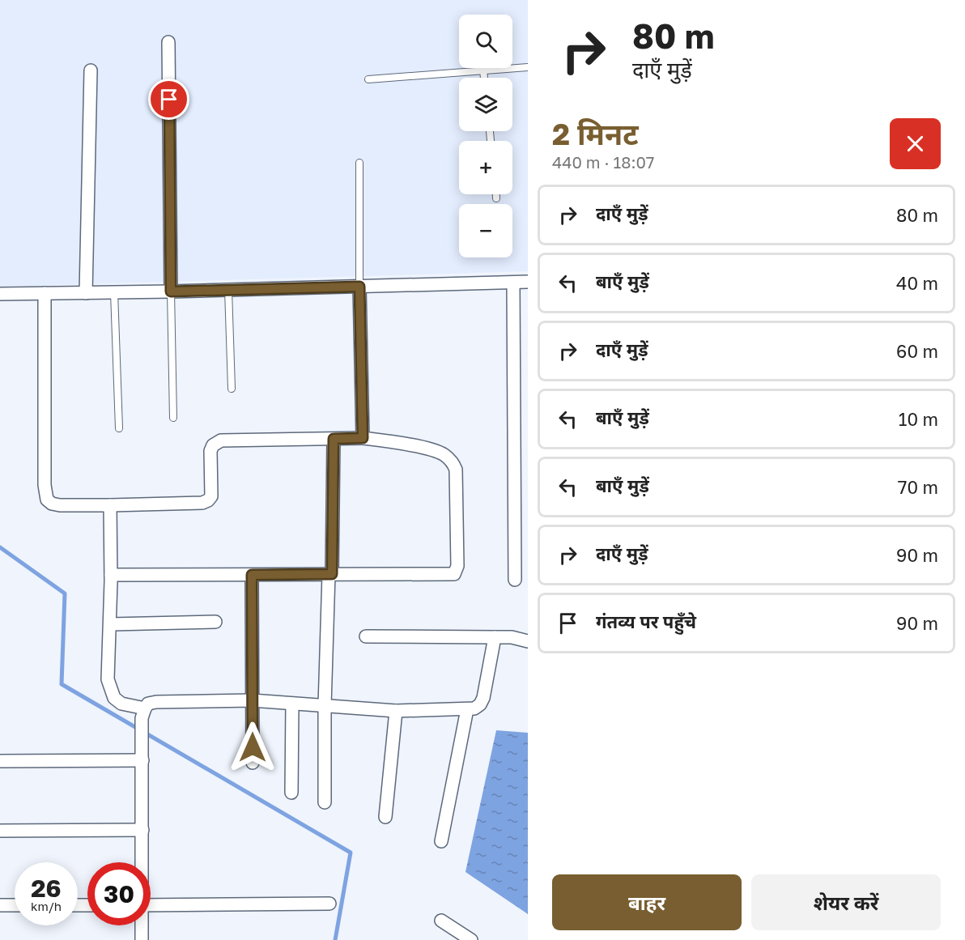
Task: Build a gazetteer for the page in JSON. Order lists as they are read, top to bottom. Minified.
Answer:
{"page":{"turn":["80 m","दाएँ मुड़ें"],"map_buttons":["+","−"],"heading":["2 मिनट","440 m · 18:07"],"list":[{"name":"दाएँ मुड़ें","value":"80 m"},{"name":"बाएँ मुड़ें","value":"40 m"},{"name":"दाएँ मुड़ें","value":"60 m"},{"name":"बाएँ मुड़ें","value":"10 m"},{"name":"बाएँ मुड़ें","value":"70 m"},{"name":"दाएँ मुड़ें","value":"90 m"},{"name":"गंतव्य पर पहुँचे","value":"90 m"}],"speed":"26 km/h","limit":"30","buttons":["बाहर","शेयर करें"]}}
